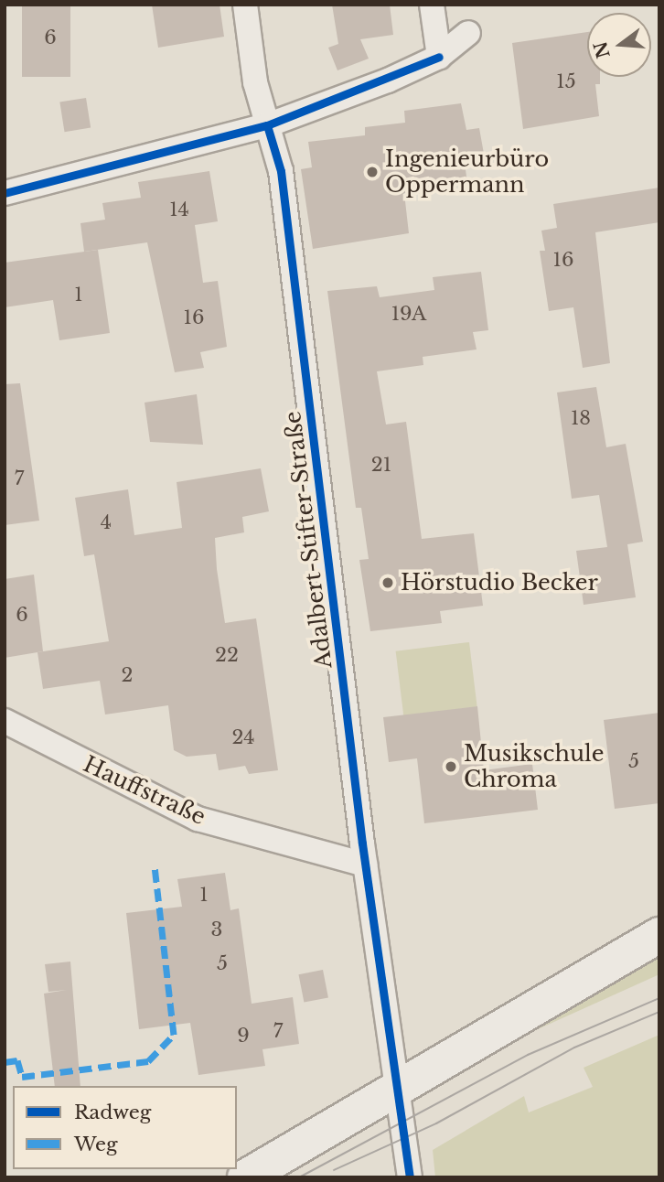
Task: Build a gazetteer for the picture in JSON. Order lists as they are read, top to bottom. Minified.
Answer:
{"streets":{"street":["Adalbert-Stifter-Straße","Hauffstraße"]},"crossings":[["Adalbert-Stifter-Straße","Hauffstraße"]],"places":["Ingenieurbüro Oppermann","Hörstudio Becker","Musikschule Chroma"],"house_numbers":["6","15","14","16","1","19A","16","18","21","7","4","6","22","2","24","5","1","3","5","7","9"],"legend":["Radweg","Weg"],"north":"left"}
